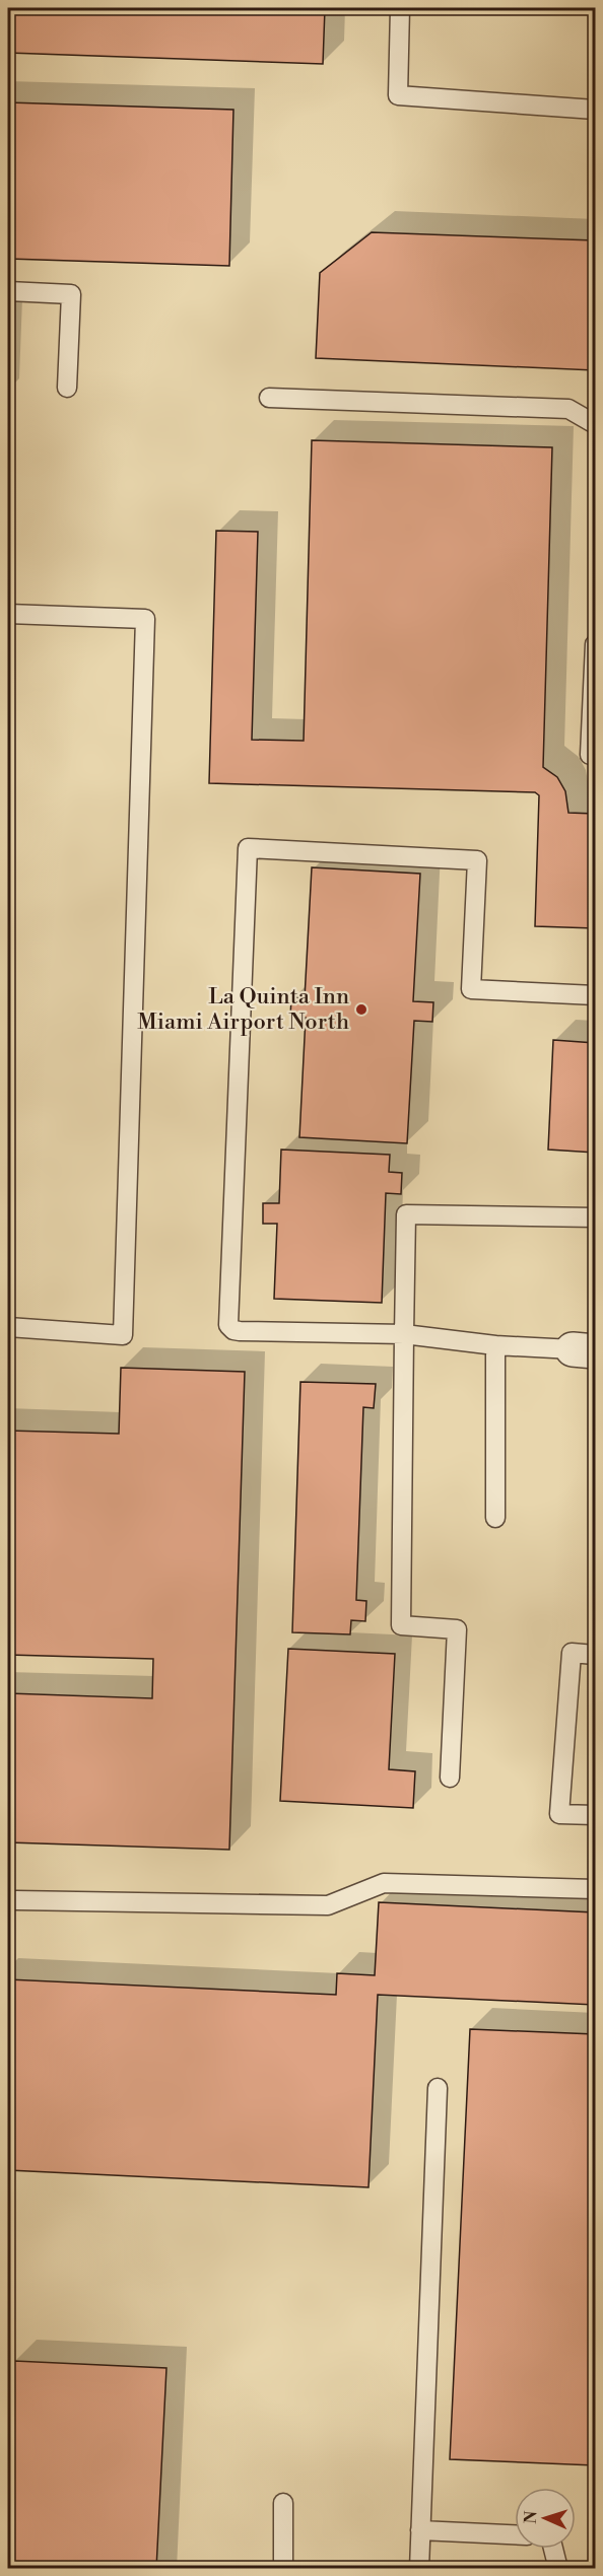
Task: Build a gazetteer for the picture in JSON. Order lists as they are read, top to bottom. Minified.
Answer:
{"places":["La Quinta Inn Miami Airport North"],"north":"left"}
